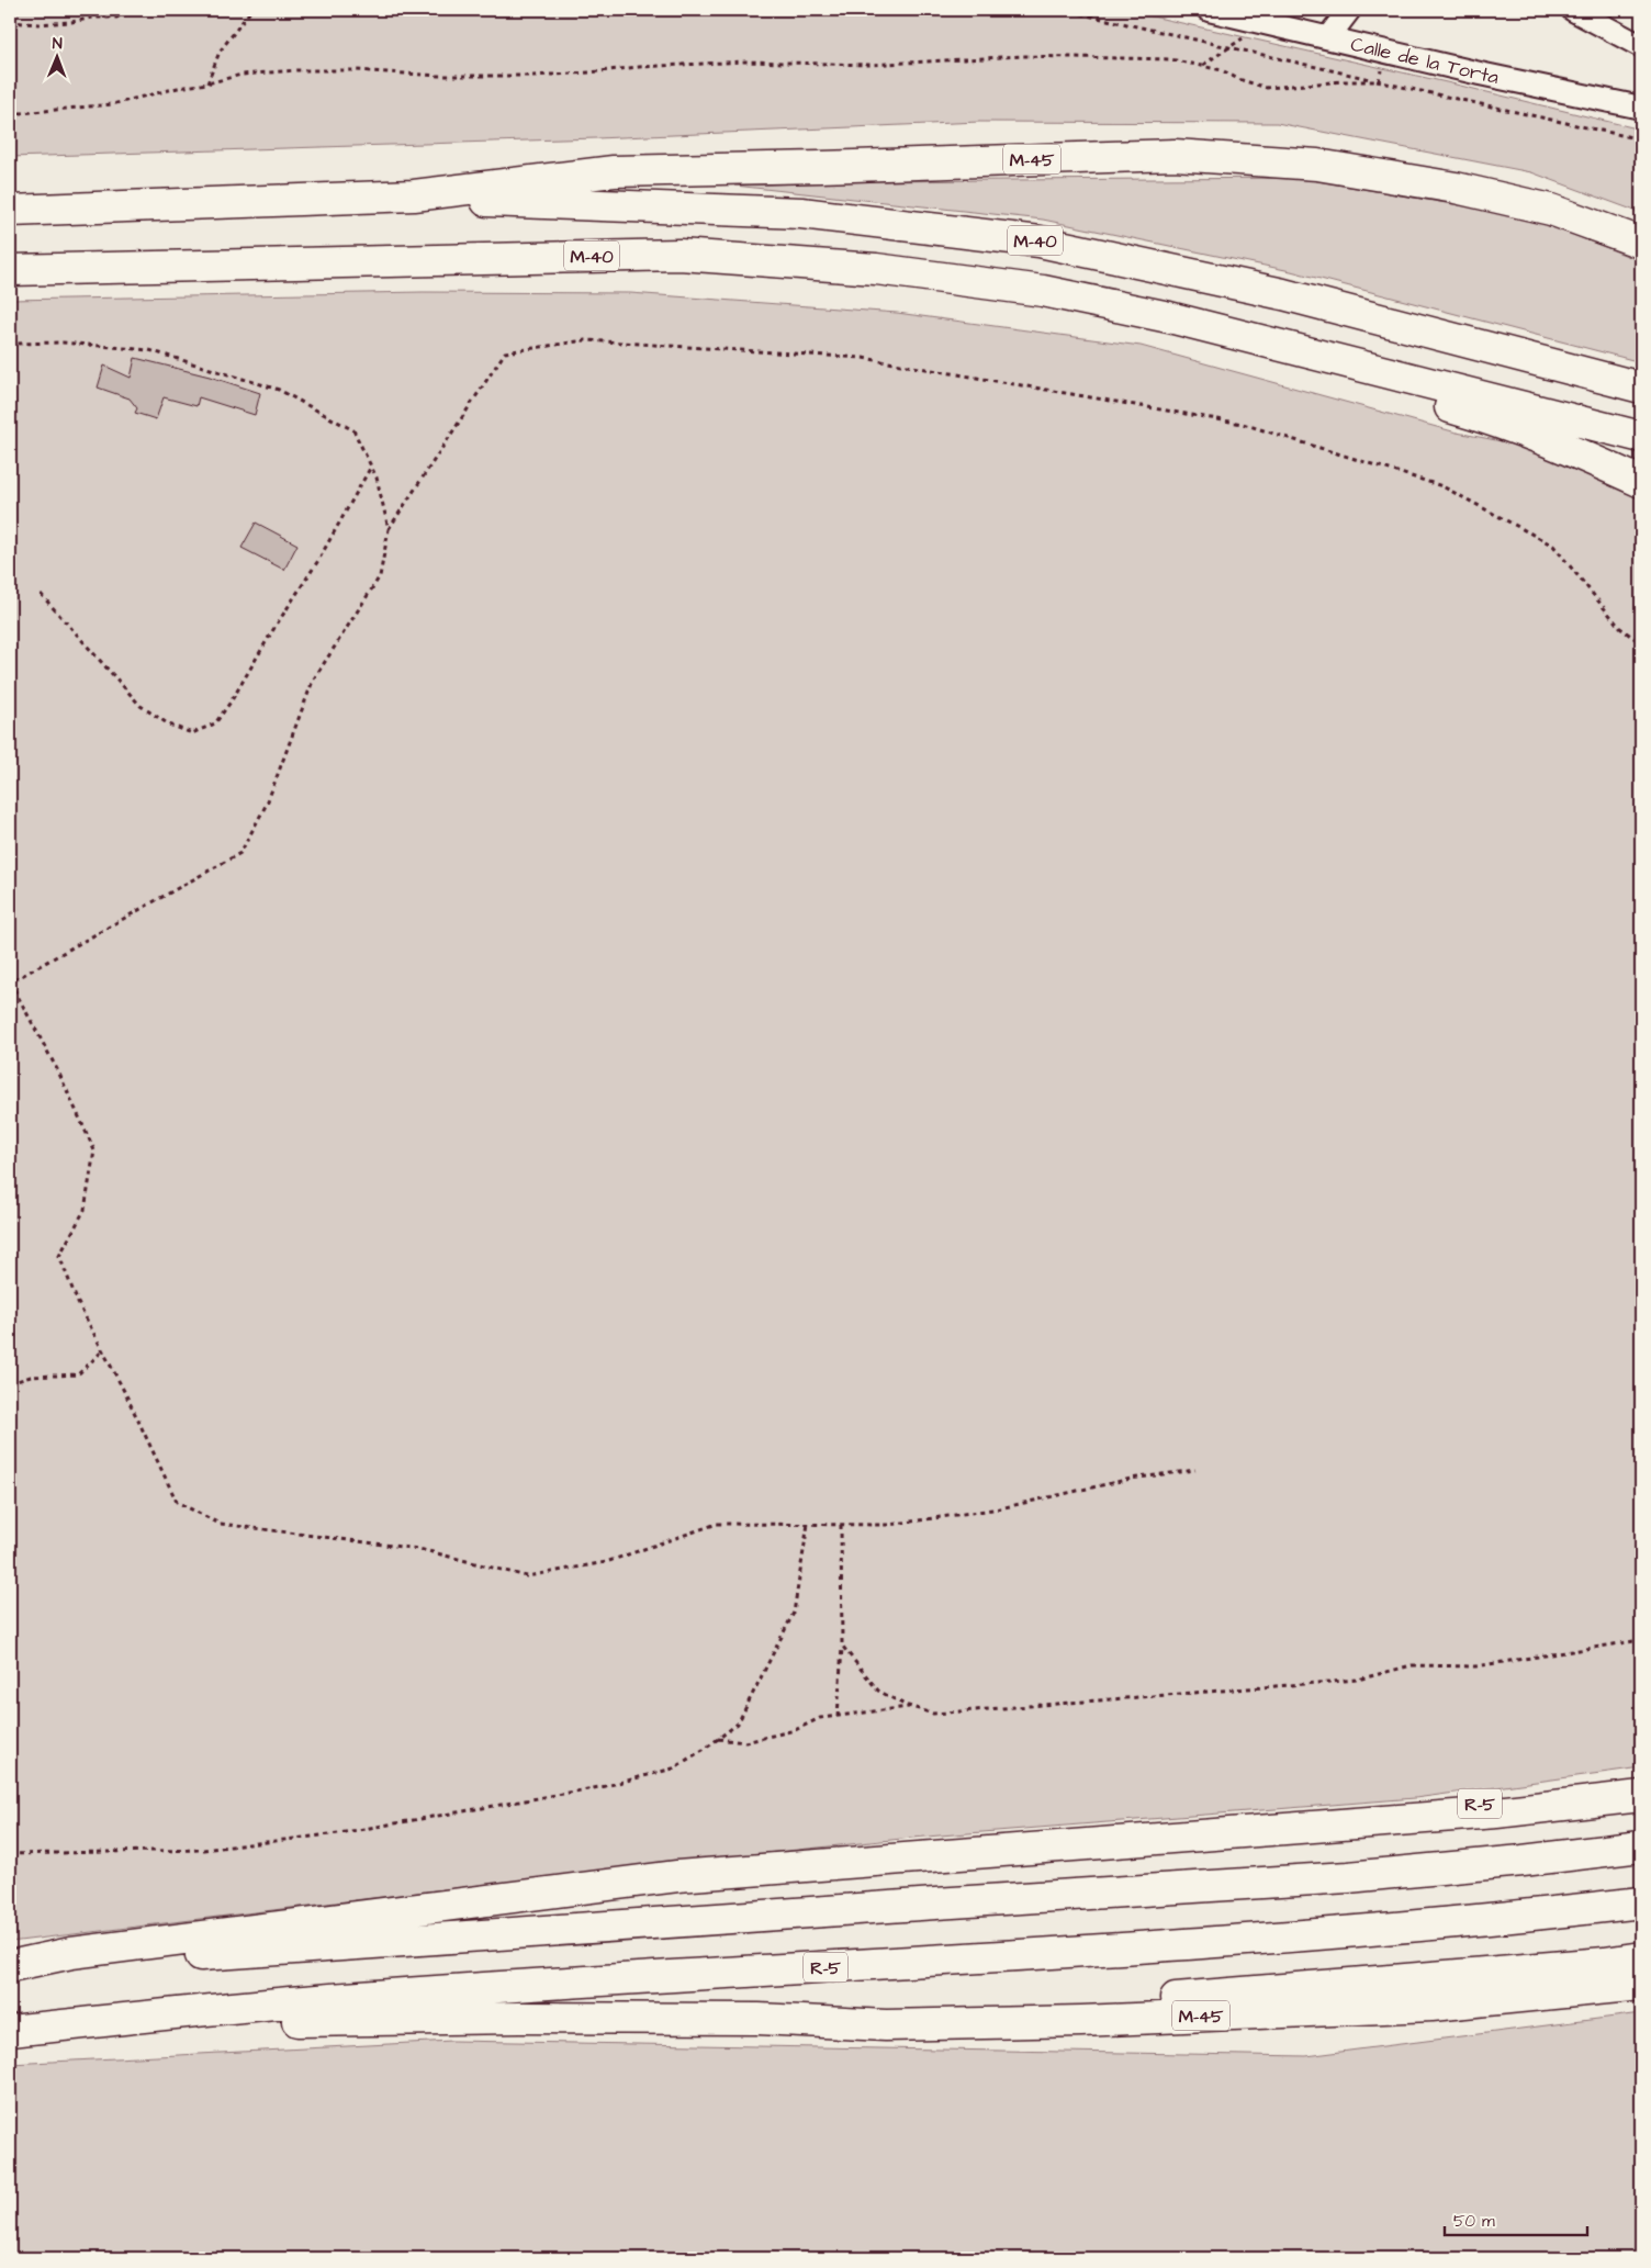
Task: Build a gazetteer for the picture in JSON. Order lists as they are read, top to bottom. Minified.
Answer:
{"streets":{"highway":["M-45","M-40","R-5"],"street":["Calle de la Torta"]},"crossings":[["M-45","M-40"]],"scale_bar":"50 m","north":"top"}
